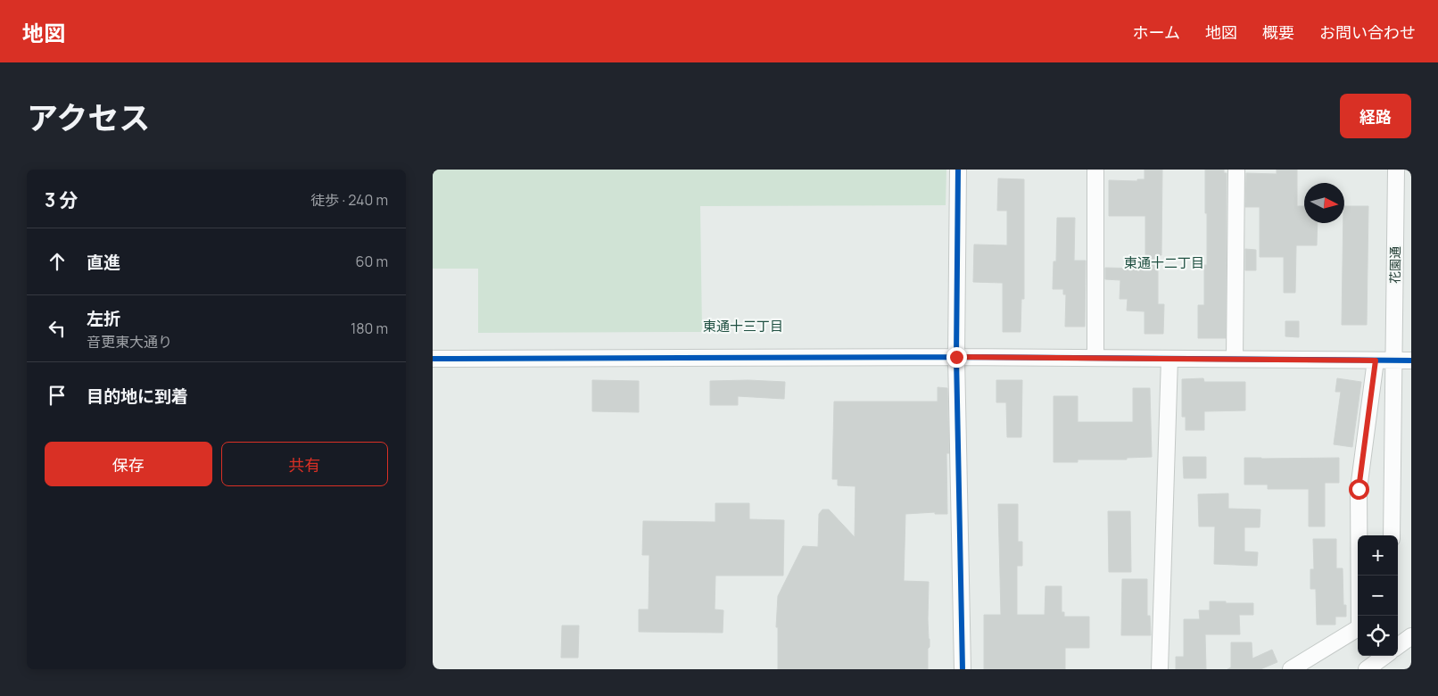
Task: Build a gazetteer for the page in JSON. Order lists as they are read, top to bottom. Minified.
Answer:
{"streets":{"street":["花園通"]},"districts":["東通十二丁目","東通十三丁目"],"north":"right","page":{"header":"地図","nav":["ホーム","地図","概要","お問い合わせ"],"title":"アクセス","buttons":["経路",["保存","共有"]],"heading":["3 分","徒歩 · 240 m"],"list":[["直進","60 m"],["左折","音更東大通り","180 m"],"目的地に到着"],"map_buttons":["+","−"]}}
